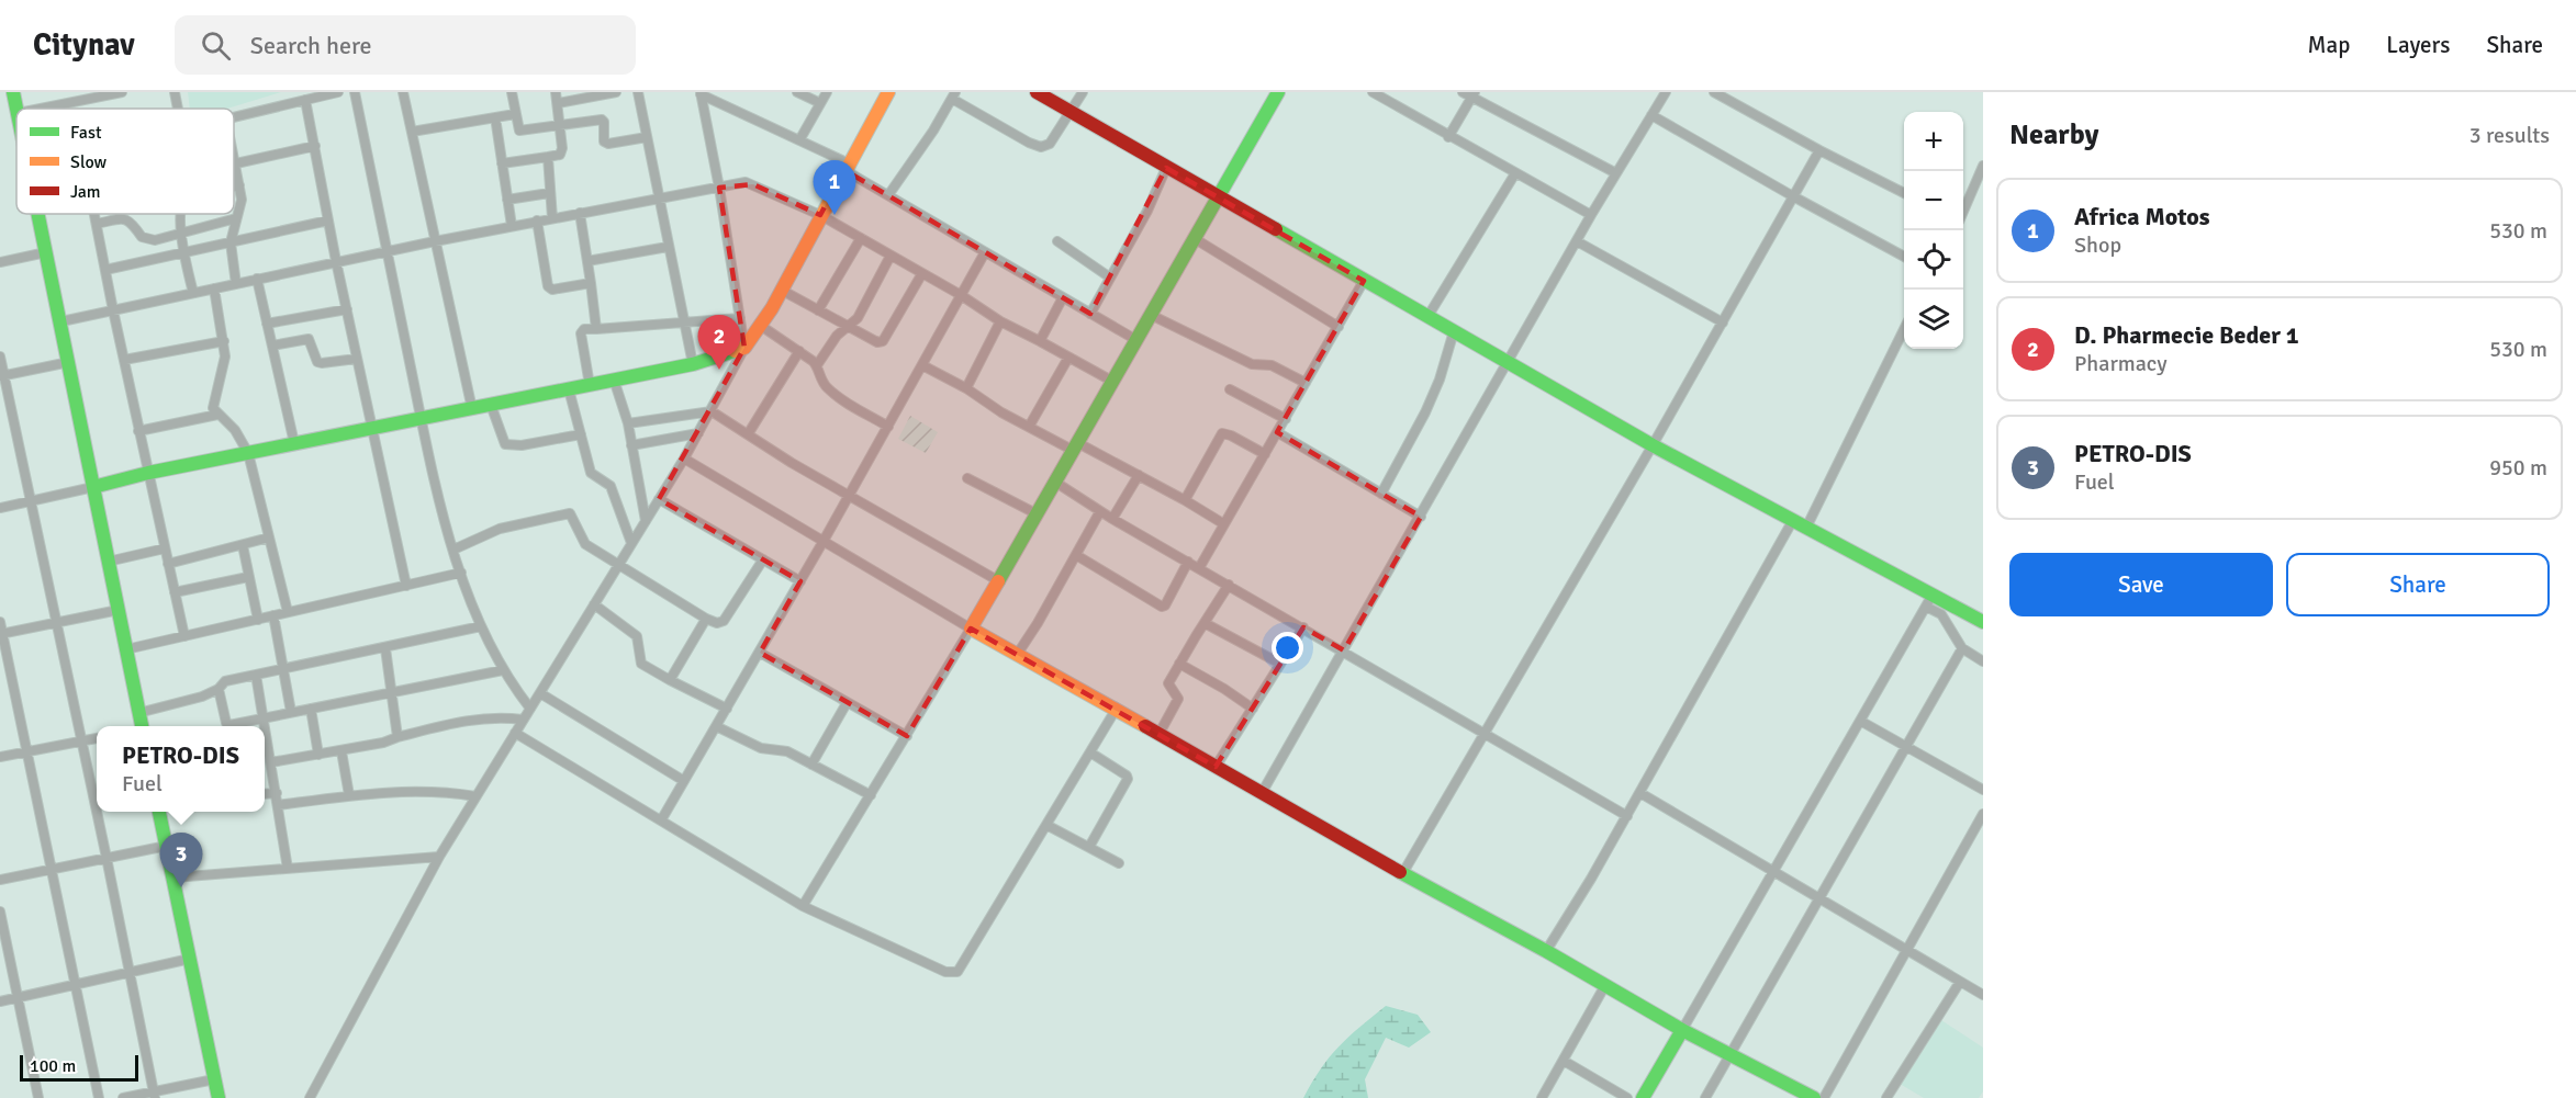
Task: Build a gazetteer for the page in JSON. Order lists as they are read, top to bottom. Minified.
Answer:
{"legend":["Fast","Slow","Jam"],"scale_bar":"100 m","page":{"header":"Citynav","search":"Search here","nav":["Map","Layers","Share"],"heading":["Nearby","3 results"],"map_buttons":["+","−"],"pins":["1","2","3"],"list":[{"mark":"1","name":"Africa Motos","note":"Shop","value":"530 m"},{"mark":"2","name":"D. Pharmecie Beder 1","note":"Pharmacy","value":"530 m"},{"mark":"3","name":"PETRO-DIS","note":"Fuel","value":"950 m"}],"buttons":["Save","Share"],"popup":["PETRO-DIS","Fuel"],"scale":"100 m"}}
